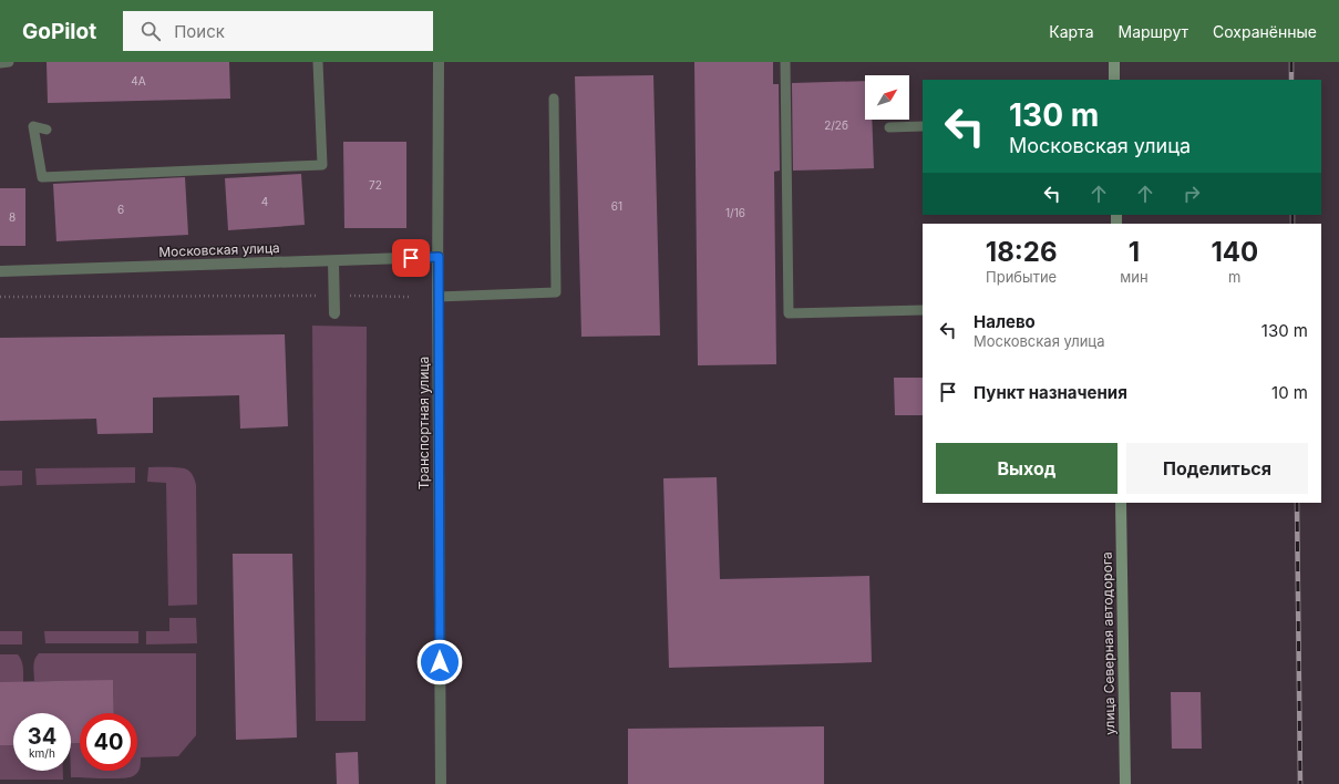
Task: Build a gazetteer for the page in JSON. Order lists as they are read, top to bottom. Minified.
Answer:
{"streets":{"main road":["улица Северная автодорога"],"street":["Московская улица","Транспортная улица"]},"crossings":[["Московская улица","Транспортная улица"]],"house_numbers":["4А","2/2б","72","4","61","6","1/16","8"],"north":"top right","page":{"header":"GoPilot","search":"Поиск","nav":["Карта","Маршрут","Сохранённые"],"turn":["130 m","Московская улица"],"eta":["18:26","Прибытие","1","мин","140","m"],"list":[{"name":"Налево","note":"Московская улица","value":"130 m"},{"name":"Пункт назначения","value":"10 m"}],"buttons":["Выход","Поделиться"],"speed":"34 km/h","limit":"40"}}
